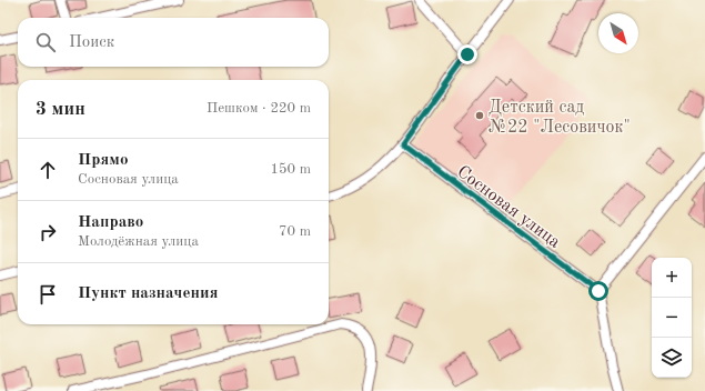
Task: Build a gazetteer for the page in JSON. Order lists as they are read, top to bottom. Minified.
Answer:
{"streets":{"street":["Сосновая улица"]},"places":["Детский сад №22 \"Лесовичок\""],"north":"bottom right","page":{"search":"Поиск","heading":["3 мин","Пешком · 220 m"],"list":[["Прямо","Сосновая улица","150 m"],["Направо","Молодёжная улица","70 m"],"Пункт назначения"],"map_buttons":["+","−"]}}
